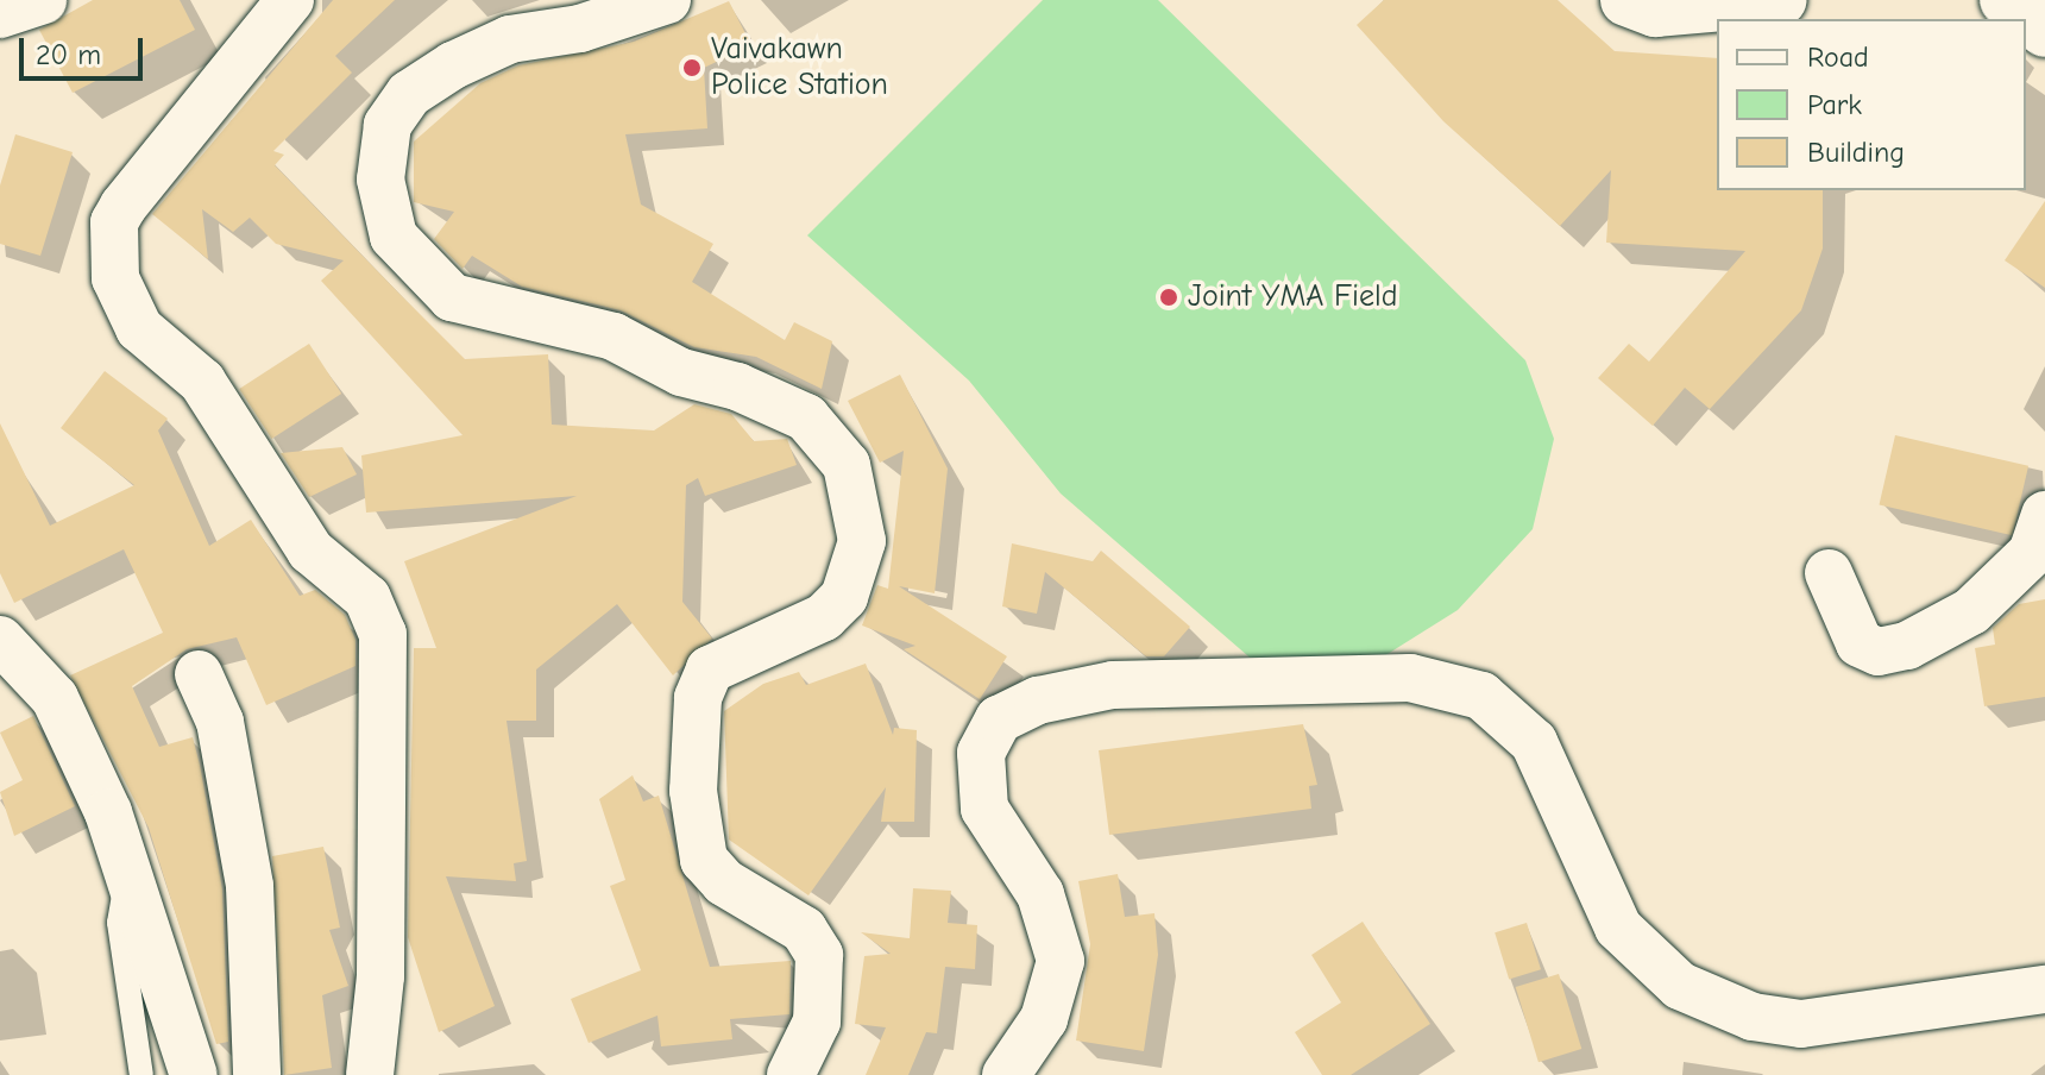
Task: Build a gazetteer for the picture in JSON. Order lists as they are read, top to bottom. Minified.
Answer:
{"places":["Vaivakawn Police Station","Joint YMA Field"],"legend":["Road","Park","Building"],"scale_bar":"20 m"}
